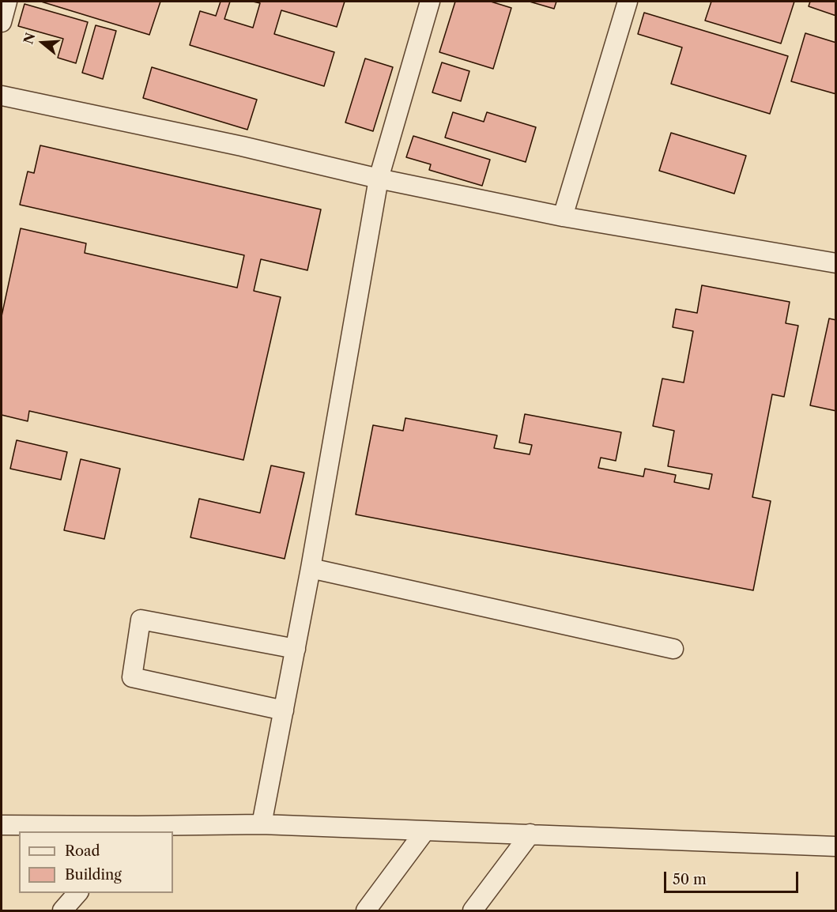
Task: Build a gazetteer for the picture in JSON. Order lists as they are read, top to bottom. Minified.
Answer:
{"legend":["Road","Building"],"scale_bar":"50 m","north":"left"}
